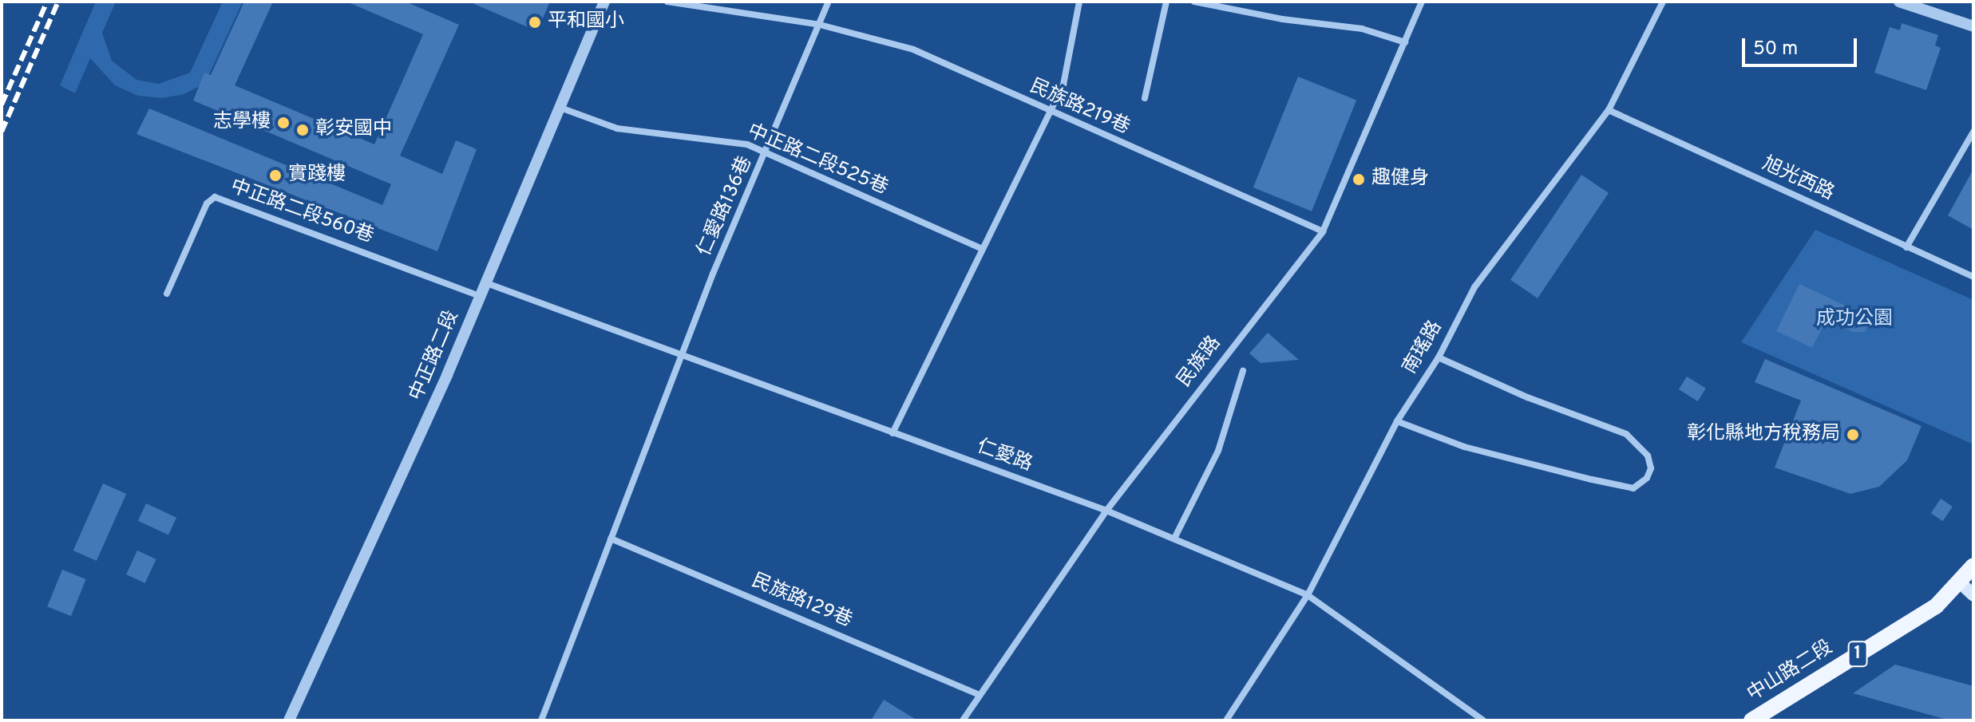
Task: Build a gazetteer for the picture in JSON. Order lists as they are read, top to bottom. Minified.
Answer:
{"streets":{"main road":["1","中山路二段"],"street":["民族路219巷","中正路二段525巷","旭光西路","仁愛路136巷","中正路二段560巷","南瑤路","中正路二段","民族路","仁愛路","民族路129巷"]},"crossings":[["民族路219巷","仁愛路136巷"],["民族路219巷","民族路"],["中正路二段525巷","仁愛路136巷"],["中正路二段525巷","中正路二段"],["旭光西路","南瑤路"],["仁愛路136巷","仁愛路"],["仁愛路136巷","民族路129巷"],["中正路二段560巷","中正路二段"],["南瑤路","仁愛路"],["中正路二段","仁愛路"],["民族路","仁愛路"],["民族路","民族路129巷"]],"parks":["成功公園"],"places":["平和國小","志學樓","彰安國中","實踐樓","趣健身","彰化縣地方稅務局"],"scale_bar":"50 m"}
